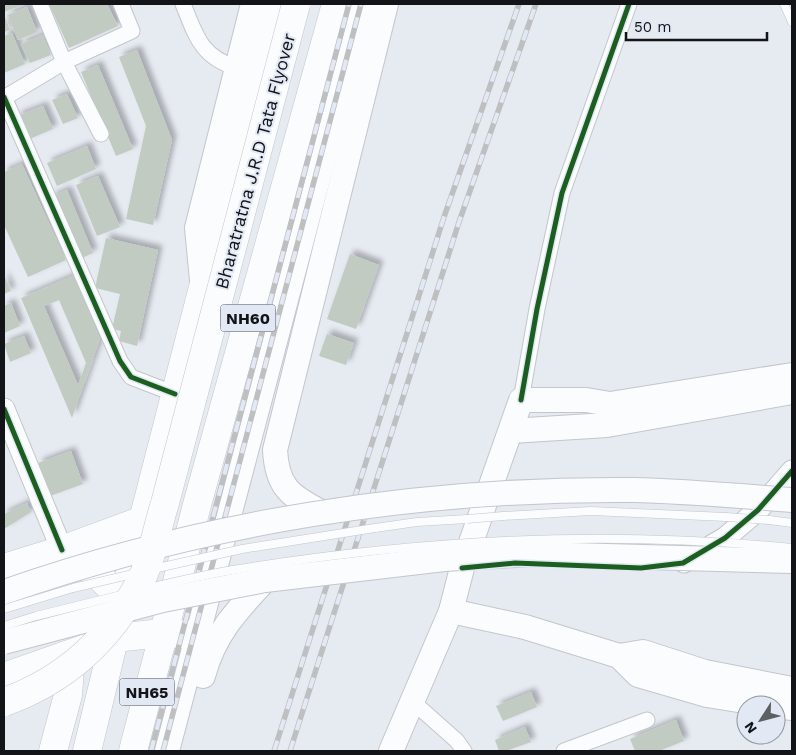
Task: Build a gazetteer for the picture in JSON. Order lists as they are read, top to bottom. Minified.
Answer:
{"streets":{"highway":["Bharatratna J.R.D Tata Flyover","NH60","NH65"]},"crossings":[["NH60","NH65"]],"scale_bar":"50 m","north":"bottom left"}
